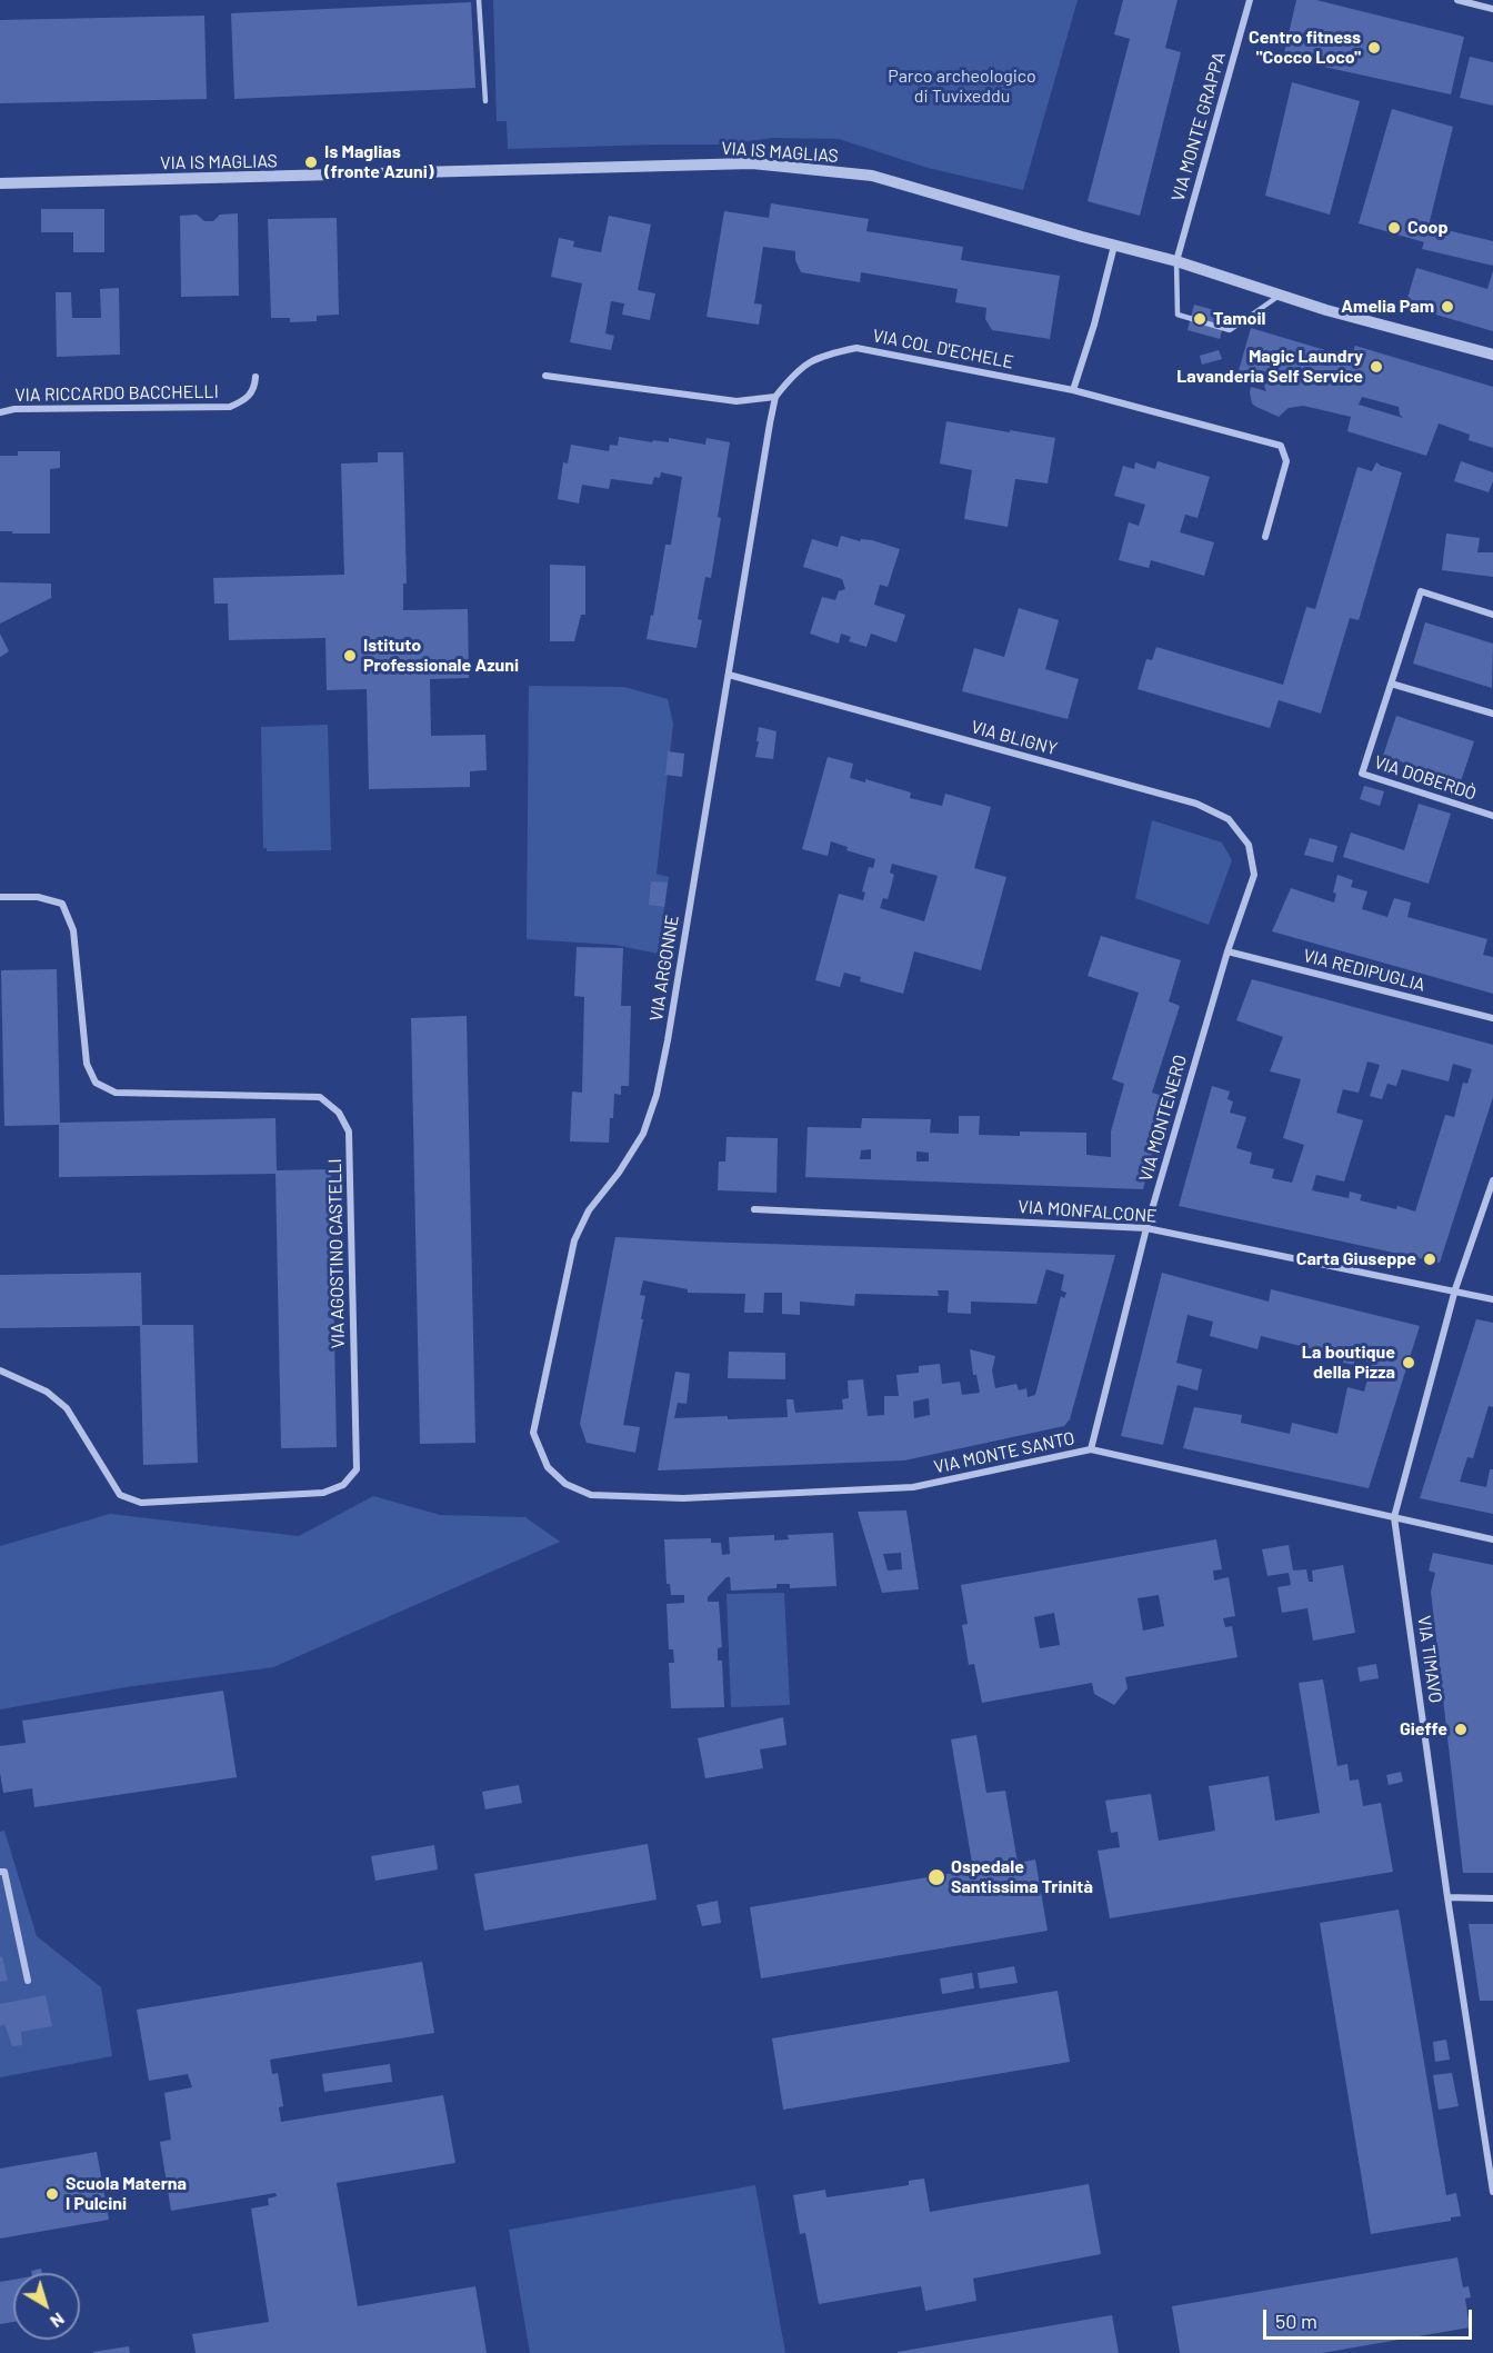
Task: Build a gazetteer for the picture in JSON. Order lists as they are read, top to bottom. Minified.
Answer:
{"streets":{"street":["VIA MONTE GRAPPA","VIA IS MAGLIAS","VIA COL D'ECHELE","VIA RICCARDO BACCHELLI","VIA BLIGNY","VIA DOBERDÒ","VIA ARGONNE","VIA REDIPUGLIA","VIA MONTENERO","VIA MONFALCONE","VIA AGOSTINO CASTELLI","VIA MONTE SANTO","VIA TIMAVO"]},"crossings":[["VIA MONTE GRAPPA","VIA IS MAGLIAS"],["VIA COL D'ECHELE","VIA ARGONNE"],["VIA BLIGNY","VIA ARGONNE"],["VIA BLIGNY","VIA MONTENERO"],["VIA ARGONNE","VIA MONTE SANTO"],["VIA REDIPUGLIA","VIA MONTENERO"],["VIA MONTENERO","VIA MONFALCONE"],["VIA MONTENERO","VIA MONTE SANTO"],["VIA MONFALCONE","VIA TIMAVO"],["VIA MONTE SANTO","VIA TIMAVO"]],"parks":["Parco archeologico di Tuvixeddu"],"places":["Centro fitness \"Cocco Loco\"","Is Maglias (fronte Azuni)","Coop","Amelia Pam","Tamoil","Magic Laundry Lavanderia Self Service","Istituto Professionale Azuni","Carta Giuseppe","La boutique della Pizza","Gieffe","Ospedale Santissima Trinità","Scuola Materna I Pulcini"],"scale_bar":"50 m","north":"bottom right"}
